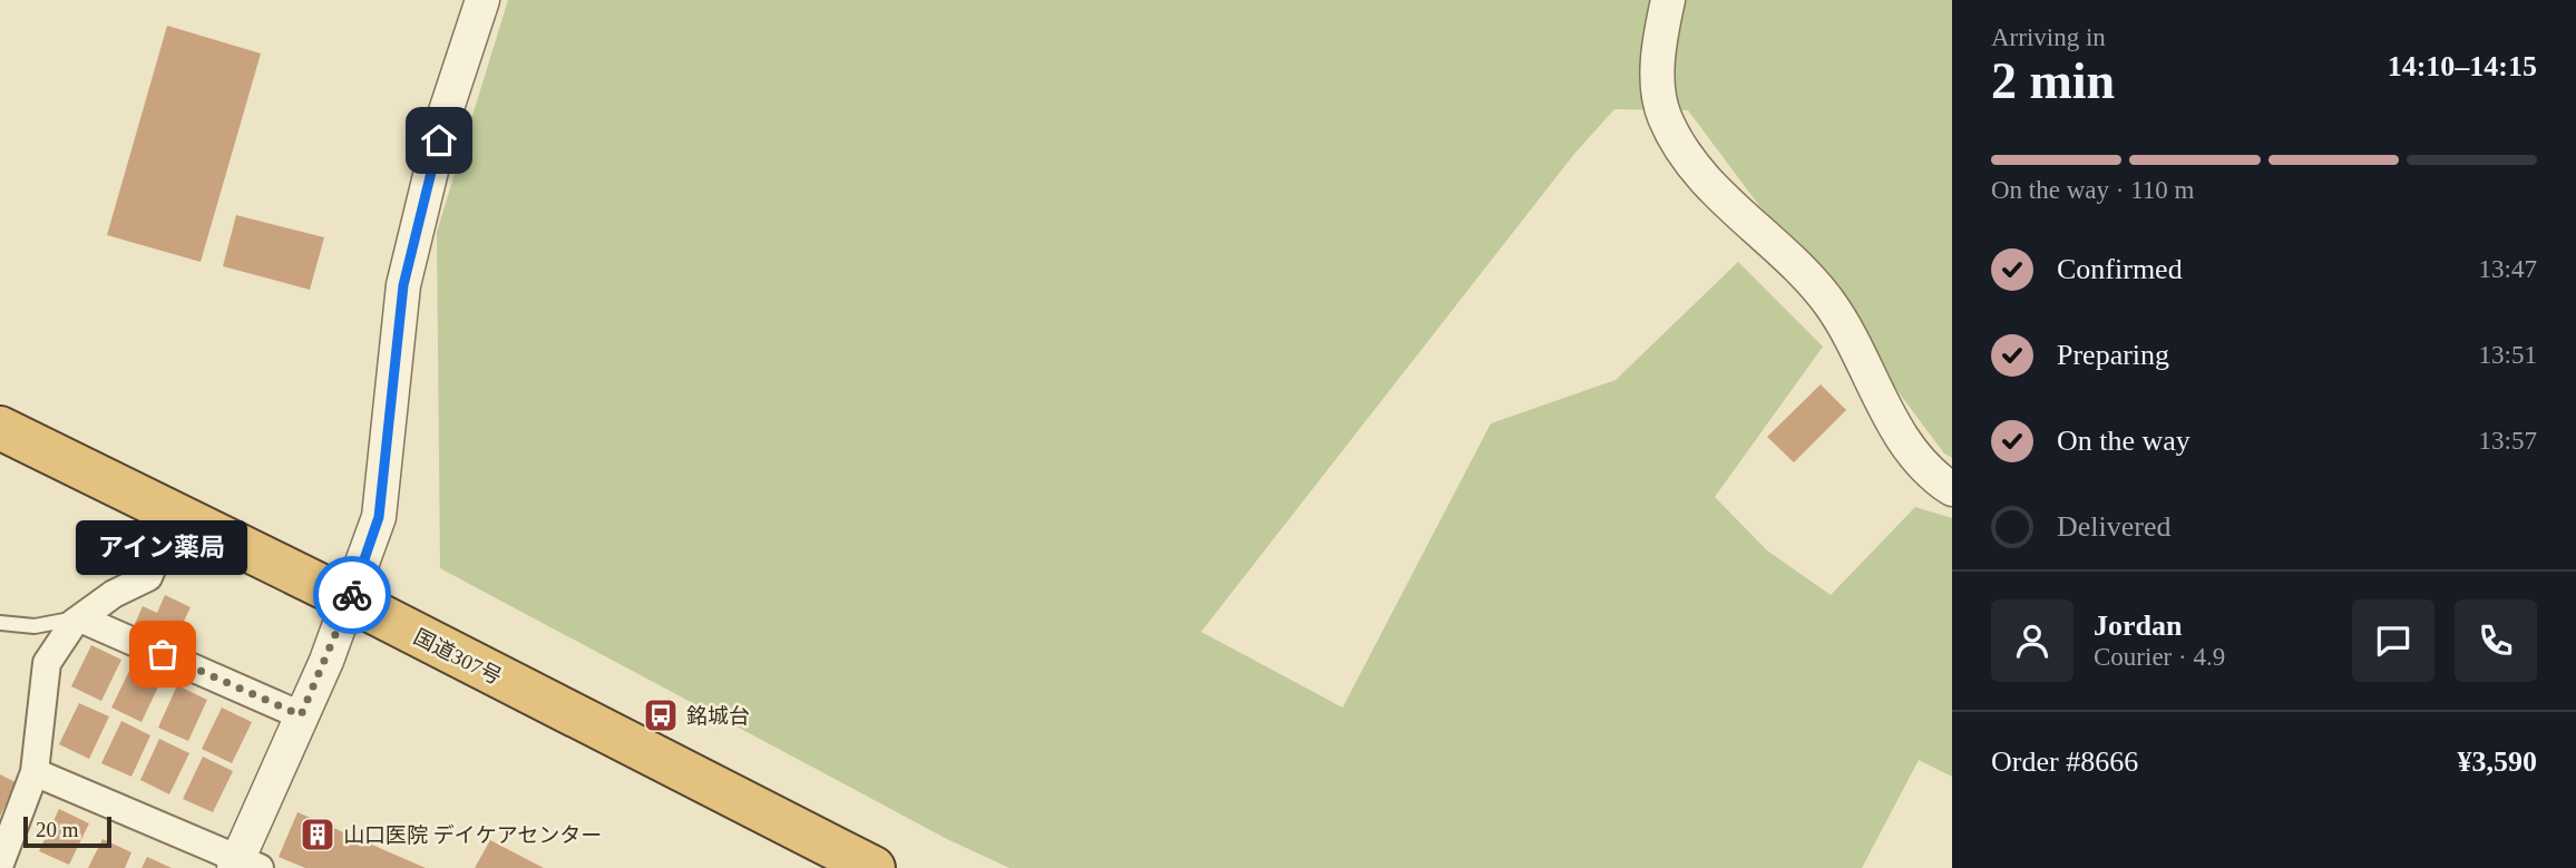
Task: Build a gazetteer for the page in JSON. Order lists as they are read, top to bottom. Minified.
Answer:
{"streets":{"highway":["国道307号"]},"places":{"other":["アイン薬局"],"bus stop":["銘城台"],"building":["山口医院 デイケアセンター"]},"scale_bar":"20 m","page":{"heading":["2 min","Arriving in","14:10–14:15"],"panel":["Jordan","Courier · 4.9","Order #8666","¥3,590"],"bar":"On the way · 110 m","list":[["Confirmed","13:47"],["Preparing","13:51"],["On the way","13:57"],"Delivered"],"bubble":"アイン薬局","scale":"20 m"}}
